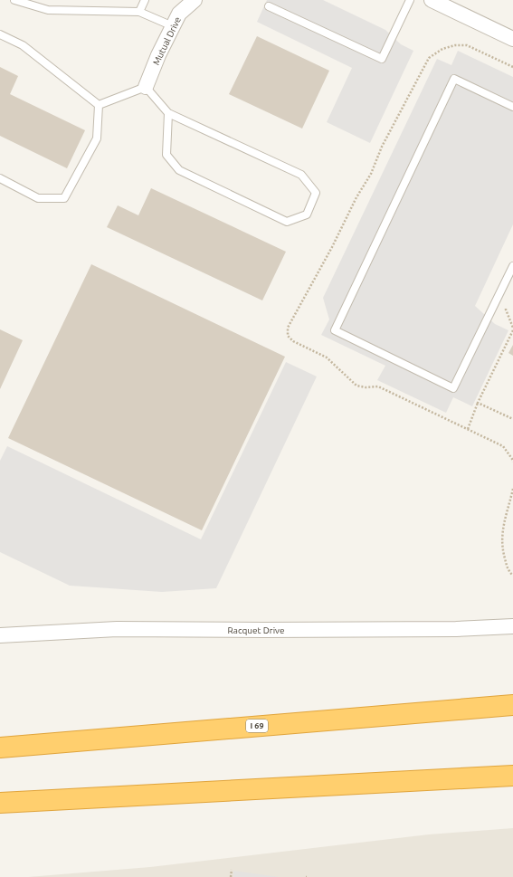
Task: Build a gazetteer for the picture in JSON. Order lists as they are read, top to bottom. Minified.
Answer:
{"streets":{"highway":["I 69"],"street":["Mutual Drive","Racquet Drive"]}}
